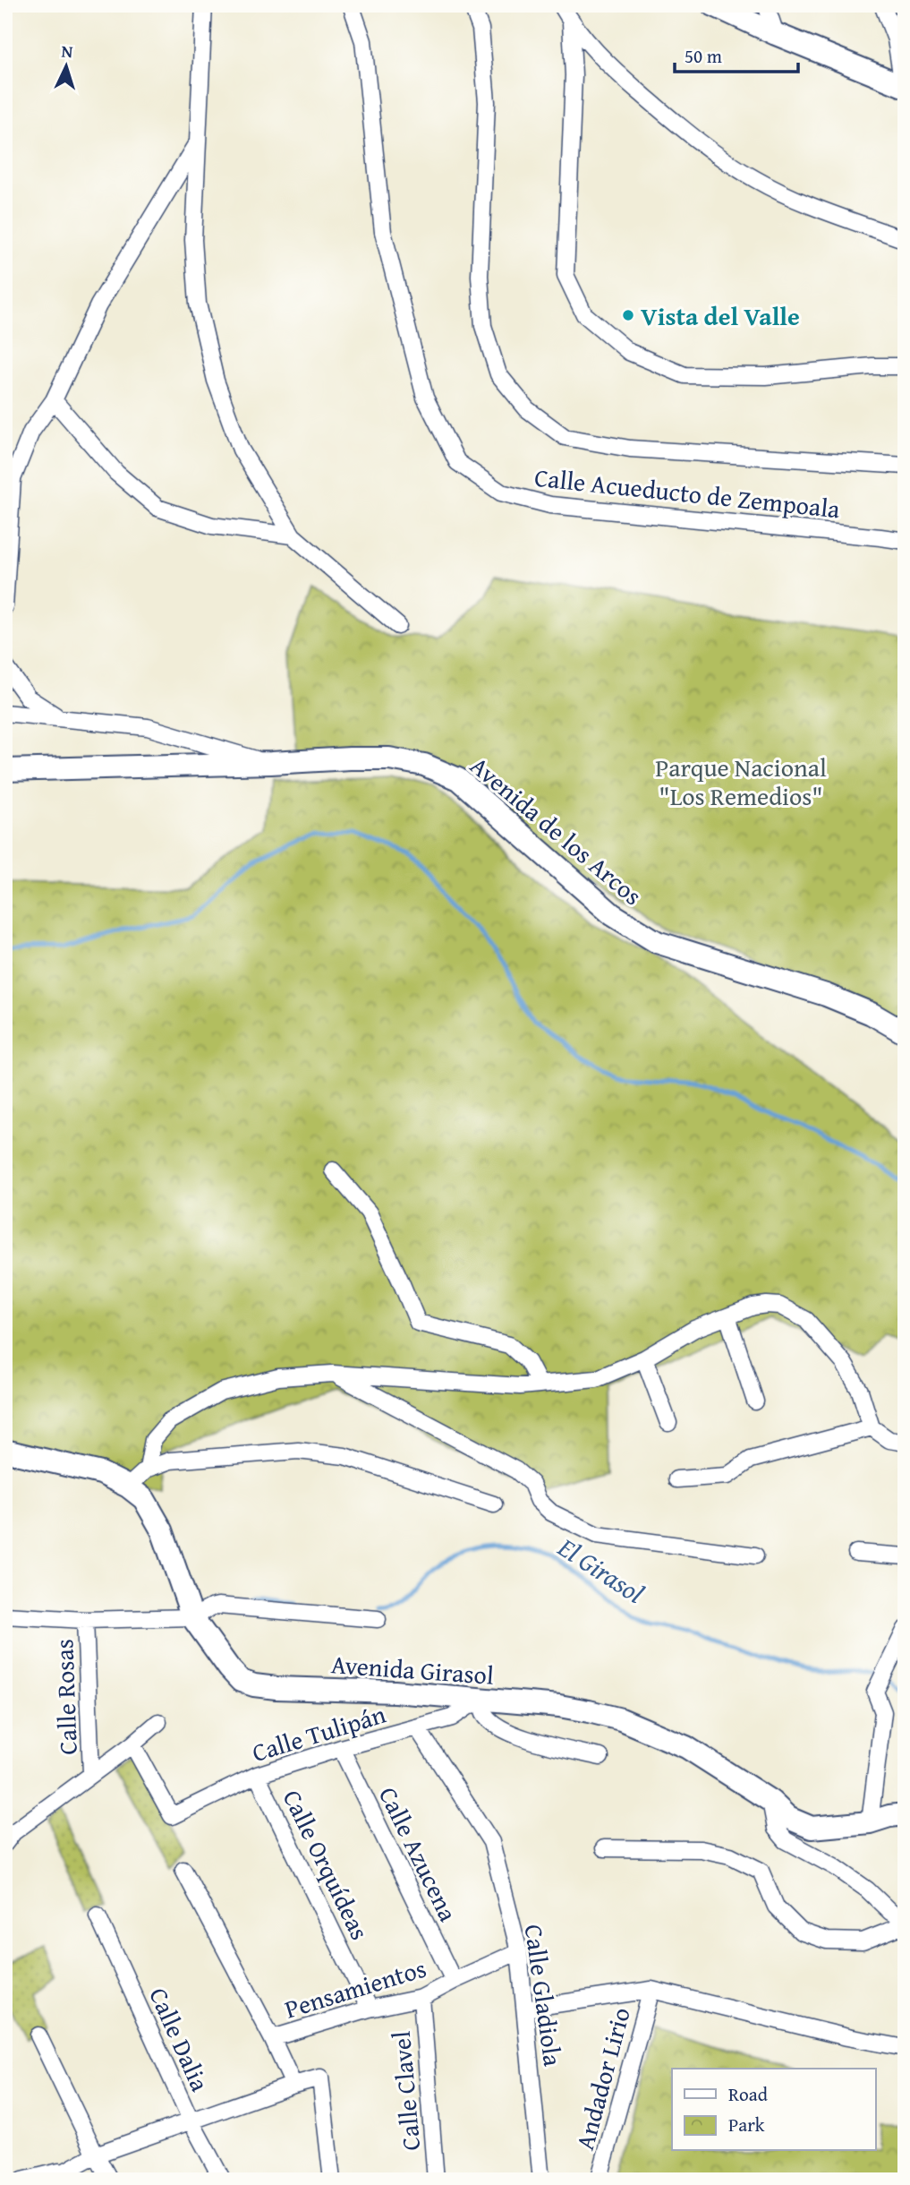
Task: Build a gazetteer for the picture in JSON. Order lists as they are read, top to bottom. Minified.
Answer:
{"streets":{"street":["Calle Acueducto de Zempoala","Avenida de los Arcos","Avenida Girasol","Calle Rosas","Calle Tulipán","Calle Azucena","Calle Orquídeas","Pensamientos","Calle Gladiola","Calle Dalia","Andador Lirio","Calle Clavel"]},"crossings":[["Avenida Girasol","Calle Tulipán"],["Calle Tulipán","Calle Azucena"],["Calle Tulipán","Calle Orquídeas"],["Calle Tulipán","Calle Gladiola"],["Calle Azucena","Pensamientos"],["Calle Orquídeas","Pensamientos"],["Pensamientos","Calle Gladiola"],["Pensamientos","Calle Clavel"]],"water":["El Girasol"],"parks":["Parque Nacional \"Los Remedios\""],"places":["Vista del Valle"],"legend":["Road","Park"],"scale_bar":"50 m","north":"top"}
